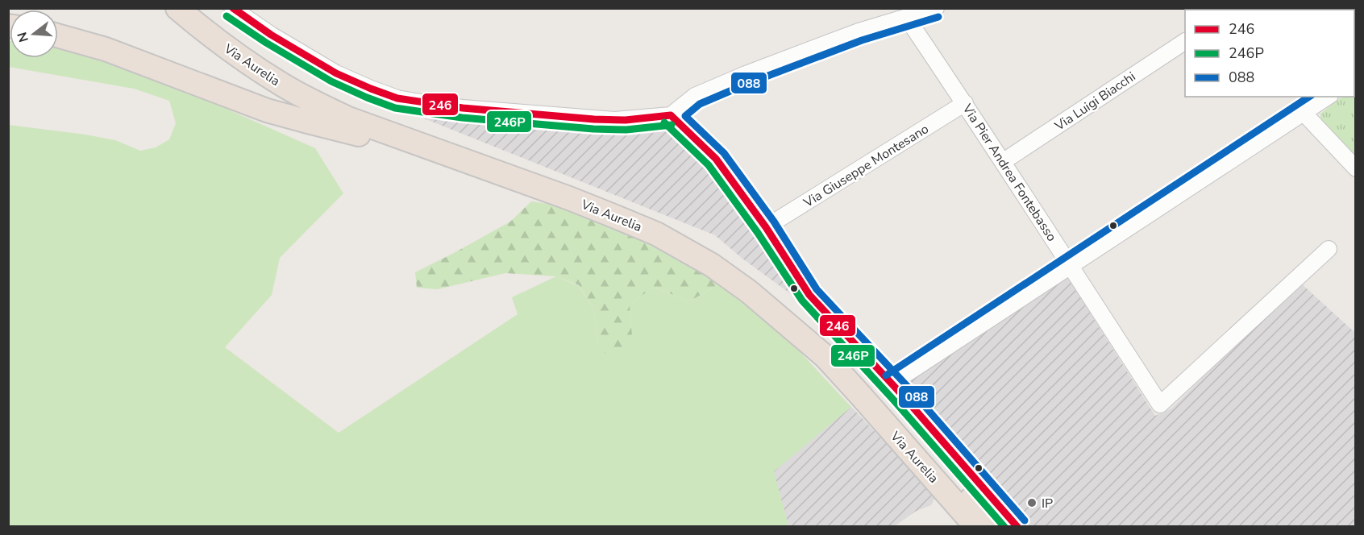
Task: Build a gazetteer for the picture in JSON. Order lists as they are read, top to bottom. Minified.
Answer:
{"streets":{"highway":["Via Aurelia"],"street":["Via Luigi Biacchi","Via Giuseppe Montesano","Via Pier Andrea Fontebasso"]},"crossings":[["Via Luigi Biacchi","Via Pier Andrea Fontebasso"],["Via Giuseppe Montesano","Via Pier Andrea Fontebasso"]],"places":["IP"],"lines":["transit line 246","transit line 246P","transit line 088"],"legend":["246","246P","088"],"north":"left"}
